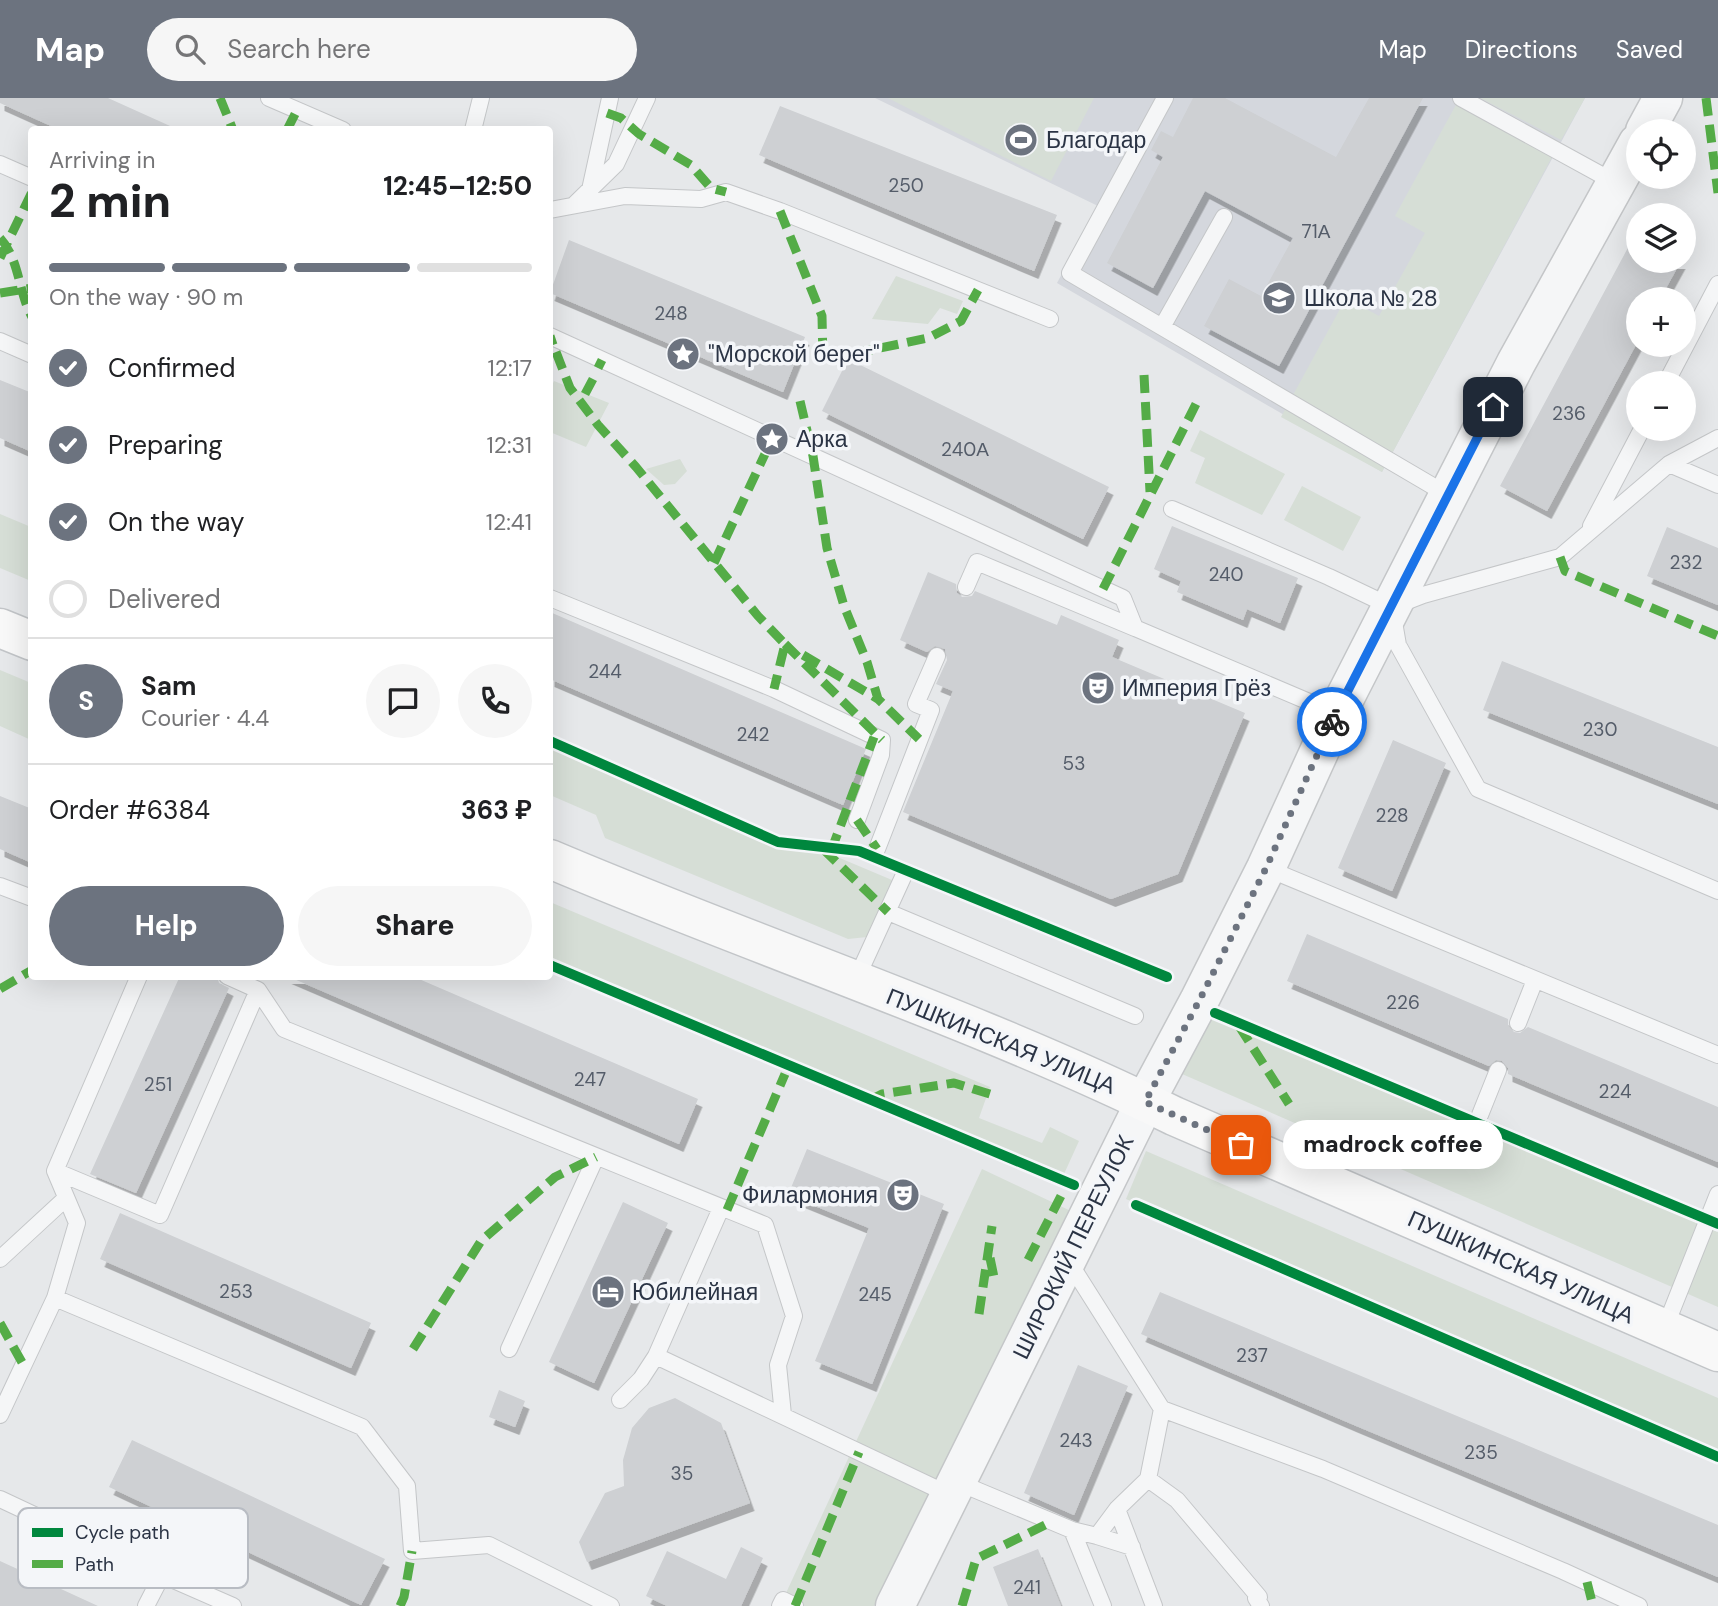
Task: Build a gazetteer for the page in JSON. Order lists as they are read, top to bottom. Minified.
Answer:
{"streets":{"main road":["ПУШКИНСКАЯ УЛИЦА"],"street":["ШИРОКИЙ ПЕРЕУЛОК"]},"crossings":[["ПУШКИНСКАЯ УЛИЦА","ШИРОКИЙ ПЕРЕУЛОК"]],"places":{"sports":["Благодар"],"school or university":["Школа № 28"],"place":["\"Морской берег\"","Арка"],"theatre":["Империя Грёз","Филармония"],"other":["madrock coffee"],"hotel":["Юбилейная"]},"house_numbers":["250","71А","248","236","240А","232","240","244","230","242","53","228","226","247","251","224","253","245","237","243","235","35","241"],"legend":["Cycle path","Path"],"page":{"header":"Map","search":"Search here","nav":["Map","Directions","Saved"],"map_buttons":["+","−"],"heading":["2 min","Arriving in","12:45–12:50"],"panel":["Sam","Courier · 4.4","Order #6384","363 ₽"],"bar":"On the way · 90 m","list":[["Confirmed","12:17"],["Preparing","12:31"],["On the way","12:41"],"Delivered"],"round":"S","buttons":["Help","Share"],"bubble":"madrock coffee"}}
